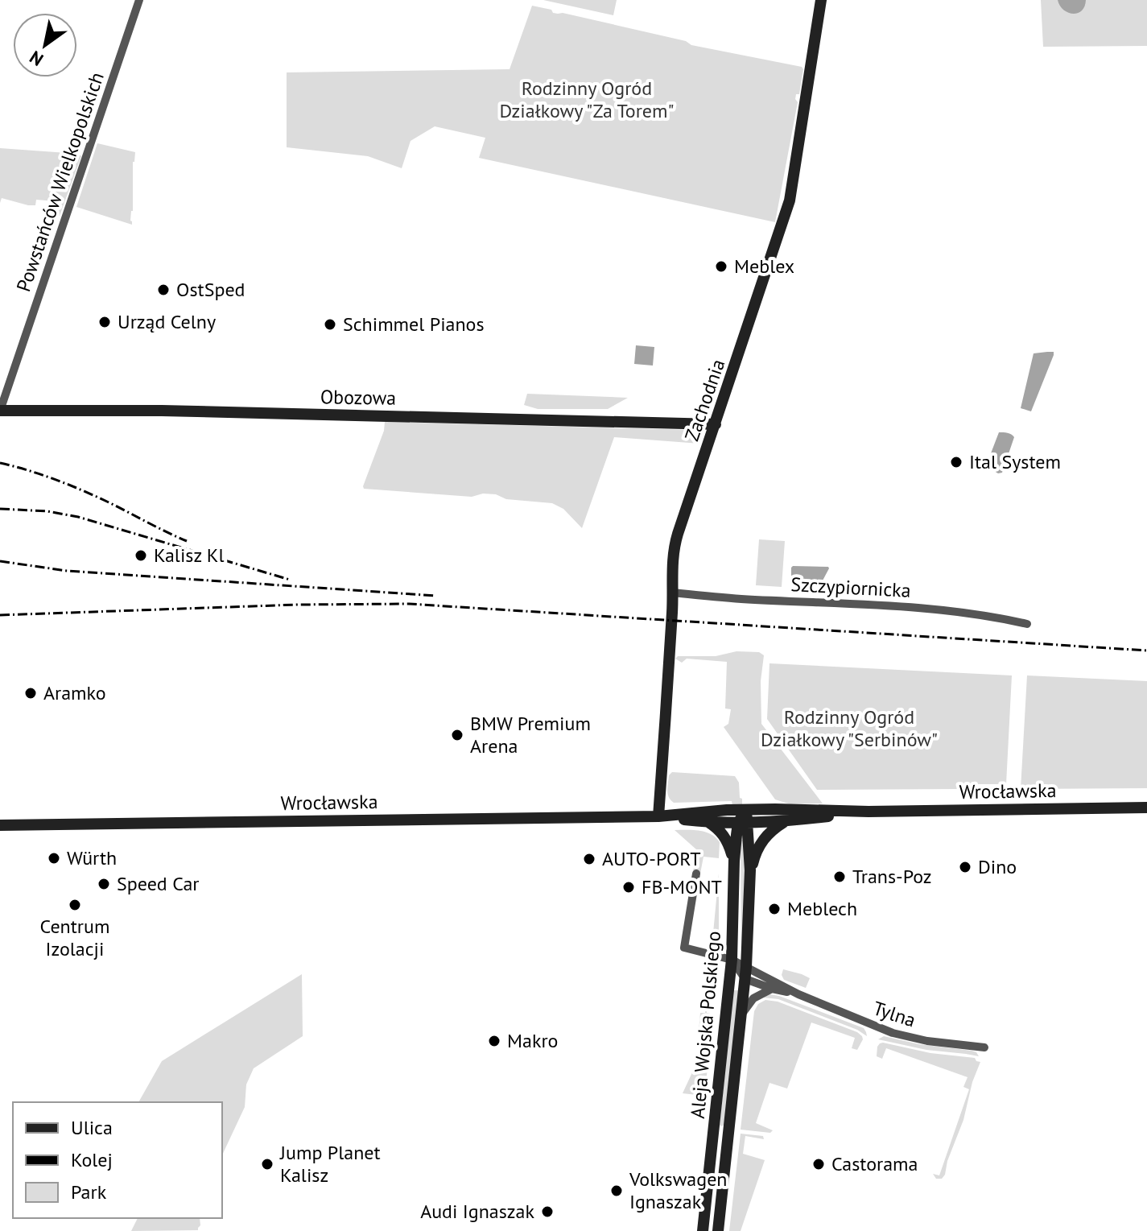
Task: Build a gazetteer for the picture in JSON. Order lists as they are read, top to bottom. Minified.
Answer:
{"streets":{"street":["Powstańców Wielkopolskich","Obozowa","Zachodnia","Szczypiornicka","Wrocławska","Tylna","Aleja Wojska Polskiego"]},"crossings":[["Powstańców Wielkopolskich","Obozowa"],["Obozowa","Zachodnia"],["Zachodnia","Szczypiornicka"],["Zachodnia","Wrocławska"],["Wrocławska","Aleja Wojska Polskiego"],["Tylna","Aleja Wojska Polskiego"]],"parks":["Rodzinny Ogród Działkowy \"Za Torem\"","Rodzinny Ogród Działkowy \"Serbinów\""],"places":["Meblex","OstSped","Urząd Celny","Schimmel Pianos","Ital System","Kalisz Kl","Aramko","BMW Premium Arena","Würth","AUTO-PORT","Dino","Trans-Poz","Speed Car","FB-MONT","Centrum Izolacji","Meblech","Makro","Jump Planet Kalisz","Castorama","Volkswagen Ignaszak","Audi Ignaszak"],"legend":["Ulica","Kolej","Park"],"north":"bottom left"}
